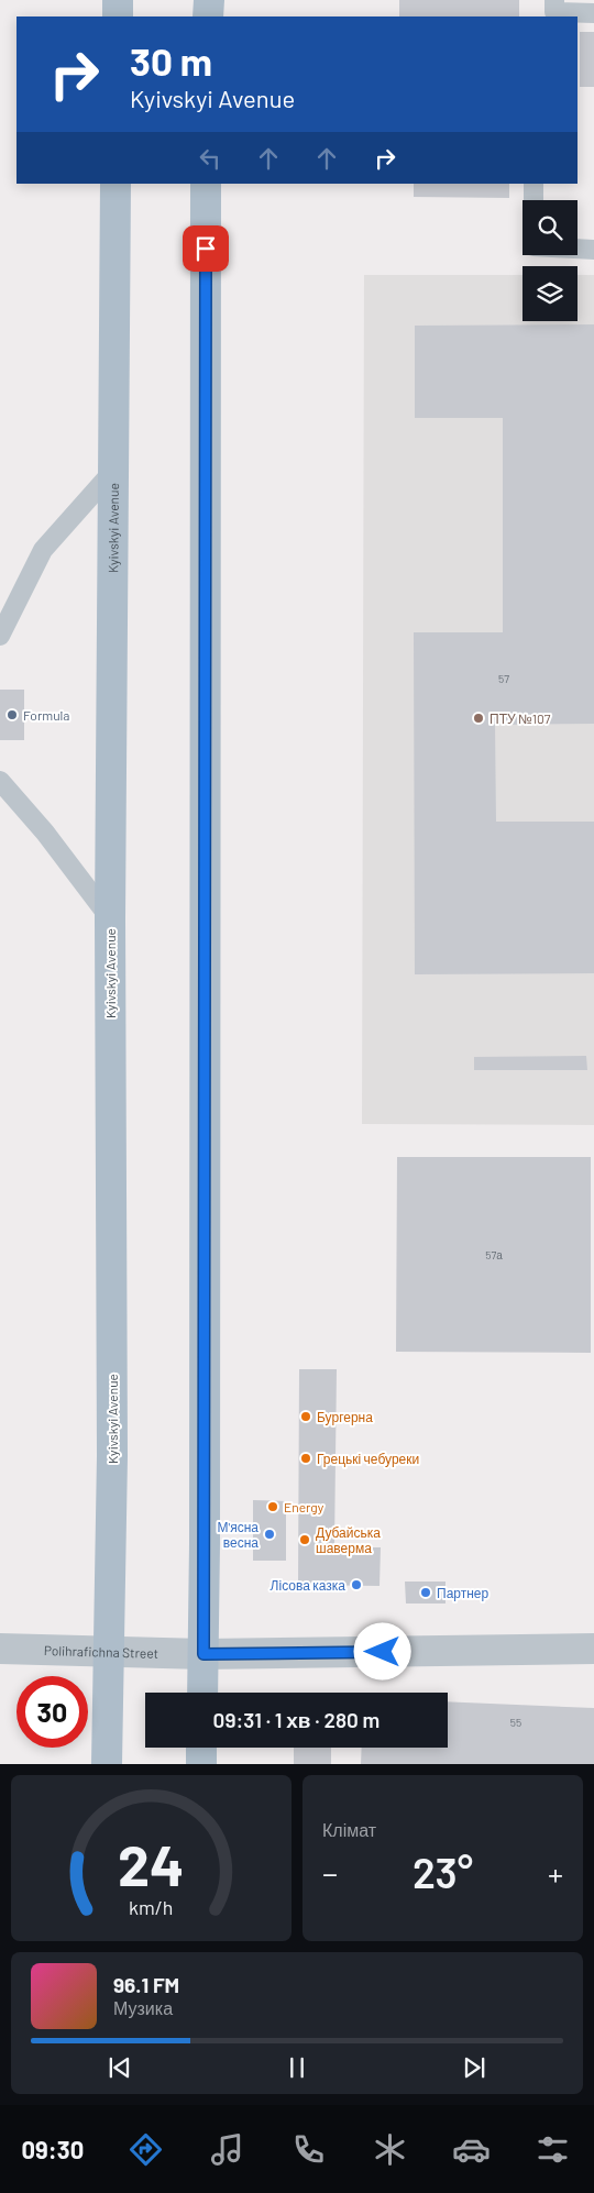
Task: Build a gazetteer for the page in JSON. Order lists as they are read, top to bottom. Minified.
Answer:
{"streets":{"main road":["Kyivskyi Avenue"],"street":["Polihrafichna Street"]},"crossings":[["Kyivskyi Avenue","Polihrafichna Street"]],"places":["Formula","ПТУ №107","Бургерна","Грецькі чебуреки","Energy","М'ясна весна","Дубайська шаверма","Лісова казка","Партнер"],"house_numbers":["57","57а","55"],"page":{"turn":["30 m","Kyivskyi Avenue"],"limit":"30","trip":"09:31 · 1 хв · 280 m","tile":"Клімат","heat":["−","23°","+"],"song":["96.1 FM","Музика"],"tabs":"09:30","gauge":["24","km/h"]}}
